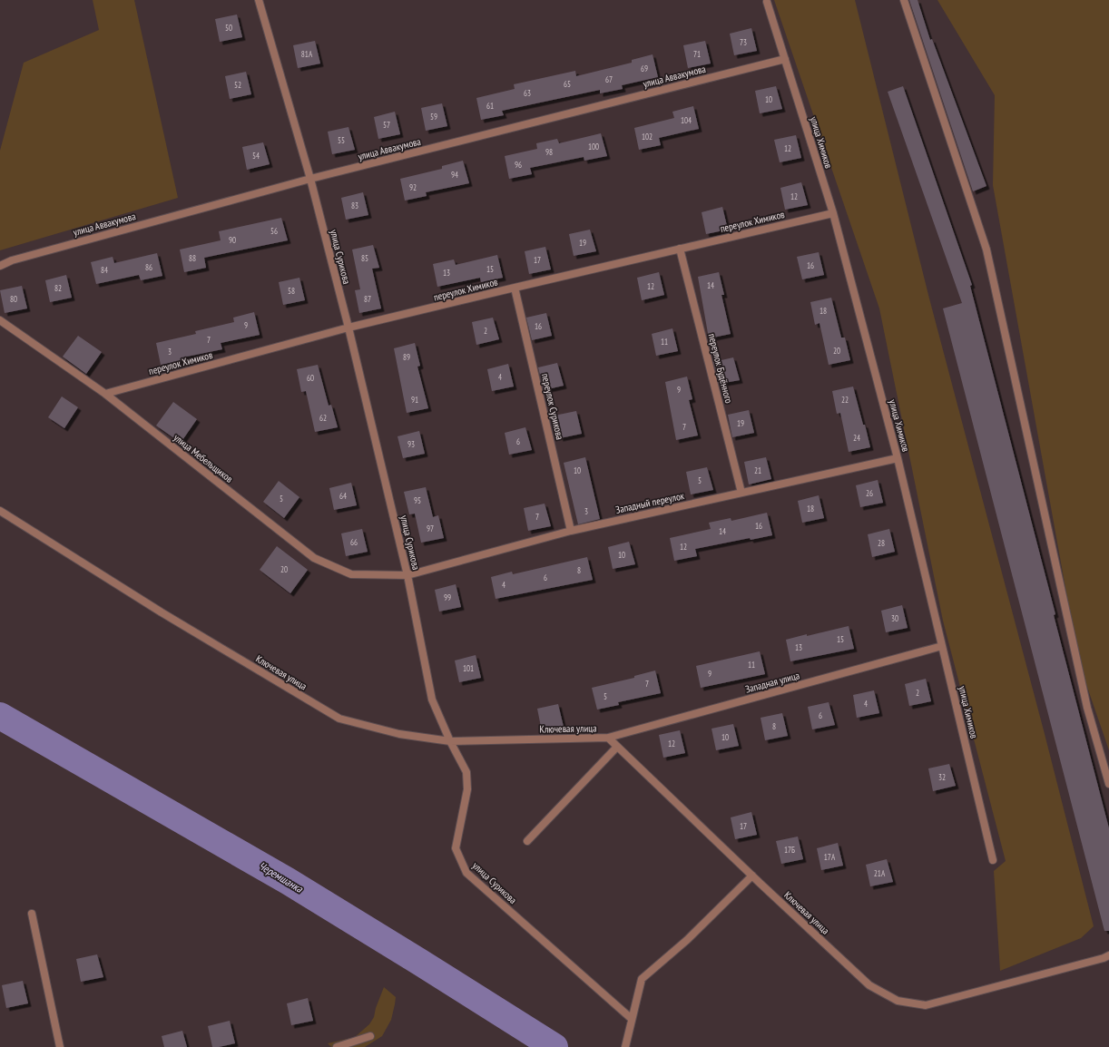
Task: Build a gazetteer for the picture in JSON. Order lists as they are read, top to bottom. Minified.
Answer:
{"streets":{"street":["улица Аввакумова","улица Химиков","переулок Химиков","улица Сурикова","переулок Будённого","переулок Сурикова","улица Мебельщиков","Западный переулок","Ключевая улица","Западная улица"]},"crossings":[["улица Аввакумова","улица Химиков"],["улица Аввакумова","улица Сурикова"],["улица Химиков","переулок Химиков"],["улица Химиков","Западный переулок"],["улица Химиков","Западная улица"],["переулок Химиков","улица Сурикова"],["переулок Химиков","переулок Будённого"],["переулок Химиков","переулок Сурикова"],["переулок Химиков","улица Мебельщиков"],["улица Сурикова","улица Мебельщиков"],["улица Сурикова","Западный переулок"],["улица Сурикова","Ключевая улица"],["переулок Будённого","Западный переулок"],["переулок Сурикова","Западный переулок"],["улица Мебельщиков","Западный переулок"],["Ключевая улица","Западная улица"]],"water":["Черемшанка"],"house_numbers":["50","73","81А","71","69","67","65","52","63","10","61","59","104","57","102","55","100","12","98","54","96","94","92","12","83","56","90","19","88","85","17","16","86","15","84","13","14","12","82","58","80","87","18","9","16","2","7","11","20","3","89","4","60","9","91","22","62","19","7","24","6","93","10","21","5","26","64","5","95","18","3","7","16","97","14","66","28","12","10","20","8","6","4","99","30","15","13","11","101","9","7","2","5","4","6","8","10","12","32","17","17Б","17А","21А"]}
